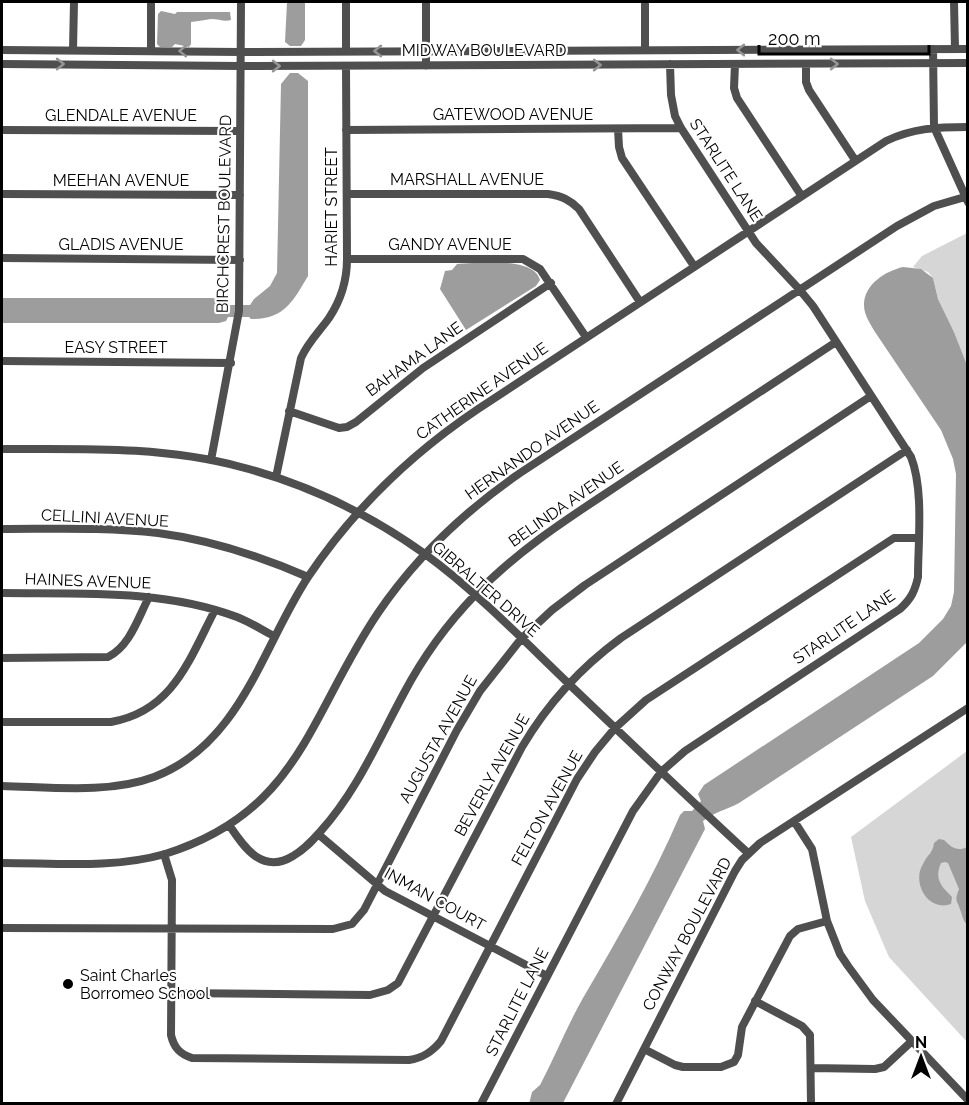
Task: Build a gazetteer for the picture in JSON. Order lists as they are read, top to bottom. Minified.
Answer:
{"streets":{"street":["MIDWAY BOULEVARD","GATEWOOD AVENUE","GLENDALE AVENUE","STARLITE LANE","MARSHALL AVENUE","MEEHAN AVENUE","HARIET STREET","BIRCHCREST BOULEVARD","GLADIS AVENUE","GANDY AVENUE","EASY STREET","BAHAMA LANE","CATHERINE AVENUE","HERNANDO AVENUE","BELINDA AVENUE","CELLINI AVENUE","HAINES AVENUE","GIBRALTER DRIVE","AUGUSTA AVENUE","BEVERLY AVENUE","FELTON AVENUE","INMAN COURT","CONWAY BOULEVARD"]},"crossings":[["MIDWAY BOULEVARD","STARLITE LANE"],["MIDWAY BOULEVARD","HARIET STREET"],["MIDWAY BOULEVARD","BIRCHCREST BOULEVARD"],["GATEWOOD AVENUE","STARLITE LANE"],["GATEWOOD AVENUE","HARIET STREET"],["GLENDALE AVENUE","BIRCHCREST BOULEVARD"],["STARLITE LANE","CATHERINE AVENUE"],["STARLITE LANE","HERNANDO AVENUE"],["STARLITE LANE","BELINDA AVENUE"],["STARLITE LANE","GIBRALTER DRIVE"],["STARLITE LANE","AUGUSTA AVENUE"],["STARLITE LANE","BEVERLY AVENUE"],["STARLITE LANE","FELTON AVENUE"],["STARLITE LANE","INMAN COURT"],["MARSHALL AVENUE","HARIET STREET"],["MARSHALL AVENUE","CATHERINE AVENUE"],["MEEHAN AVENUE","BIRCHCREST BOULEVARD"],["HARIET STREET","GANDY AVENUE"],["HARIET STREET","BAHAMA LANE"],["HARIET STREET","GIBRALTER DRIVE"],["BIRCHCREST BOULEVARD","GLADIS AVENUE"],["BIRCHCREST BOULEVARD","EASY STREET"],["BIRCHCREST BOULEVARD","GIBRALTER DRIVE"],["GANDY AVENUE","BAHAMA LANE"],["GANDY AVENUE","CATHERINE AVENUE"],["CATHERINE AVENUE","CELLINI AVENUE"],["CATHERINE AVENUE","HAINES AVENUE"],["CATHERINE AVENUE","GIBRALTER DRIVE"],["HERNANDO AVENUE","BELINDA AVENUE"],["HERNANDO AVENUE","GIBRALTER DRIVE"],["BELINDA AVENUE","GIBRALTER DRIVE"],["BELINDA AVENUE","INMAN COURT"],["GIBRALTER DRIVE","AUGUSTA AVENUE"],["GIBRALTER DRIVE","BEVERLY AVENUE"],["GIBRALTER DRIVE","FELTON AVENUE"],["GIBRALTER DRIVE","CONWAY BOULEVARD"],["AUGUSTA AVENUE","INMAN COURT"],["BEVERLY AVENUE","FELTON AVENUE"],["BEVERLY AVENUE","INMAN COURT"],["FELTON AVENUE","INMAN COURT"]],"places":["Saint Charles Borromeo School"],"scale_bar":"200 m","north":"top"}
